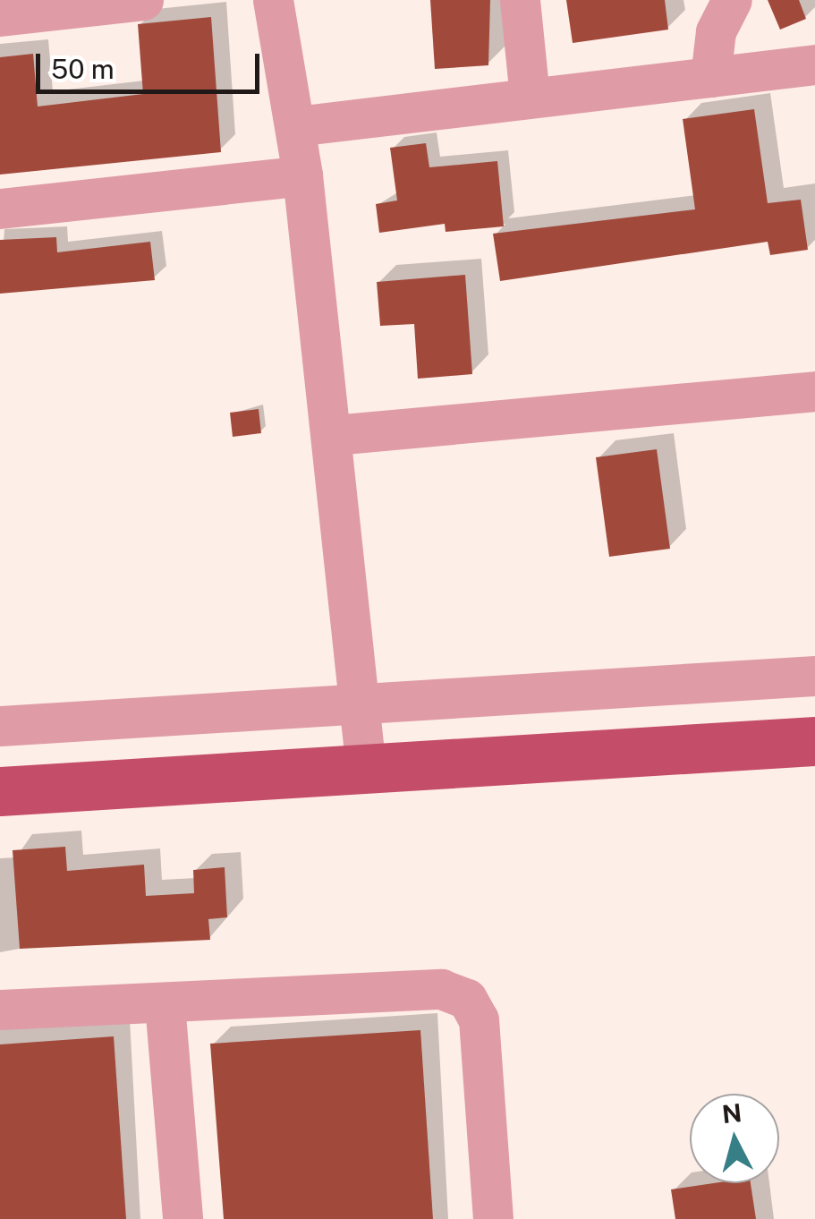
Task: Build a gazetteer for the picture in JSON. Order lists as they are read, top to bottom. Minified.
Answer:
{"scale_bar":"50 m","north":"top"}
